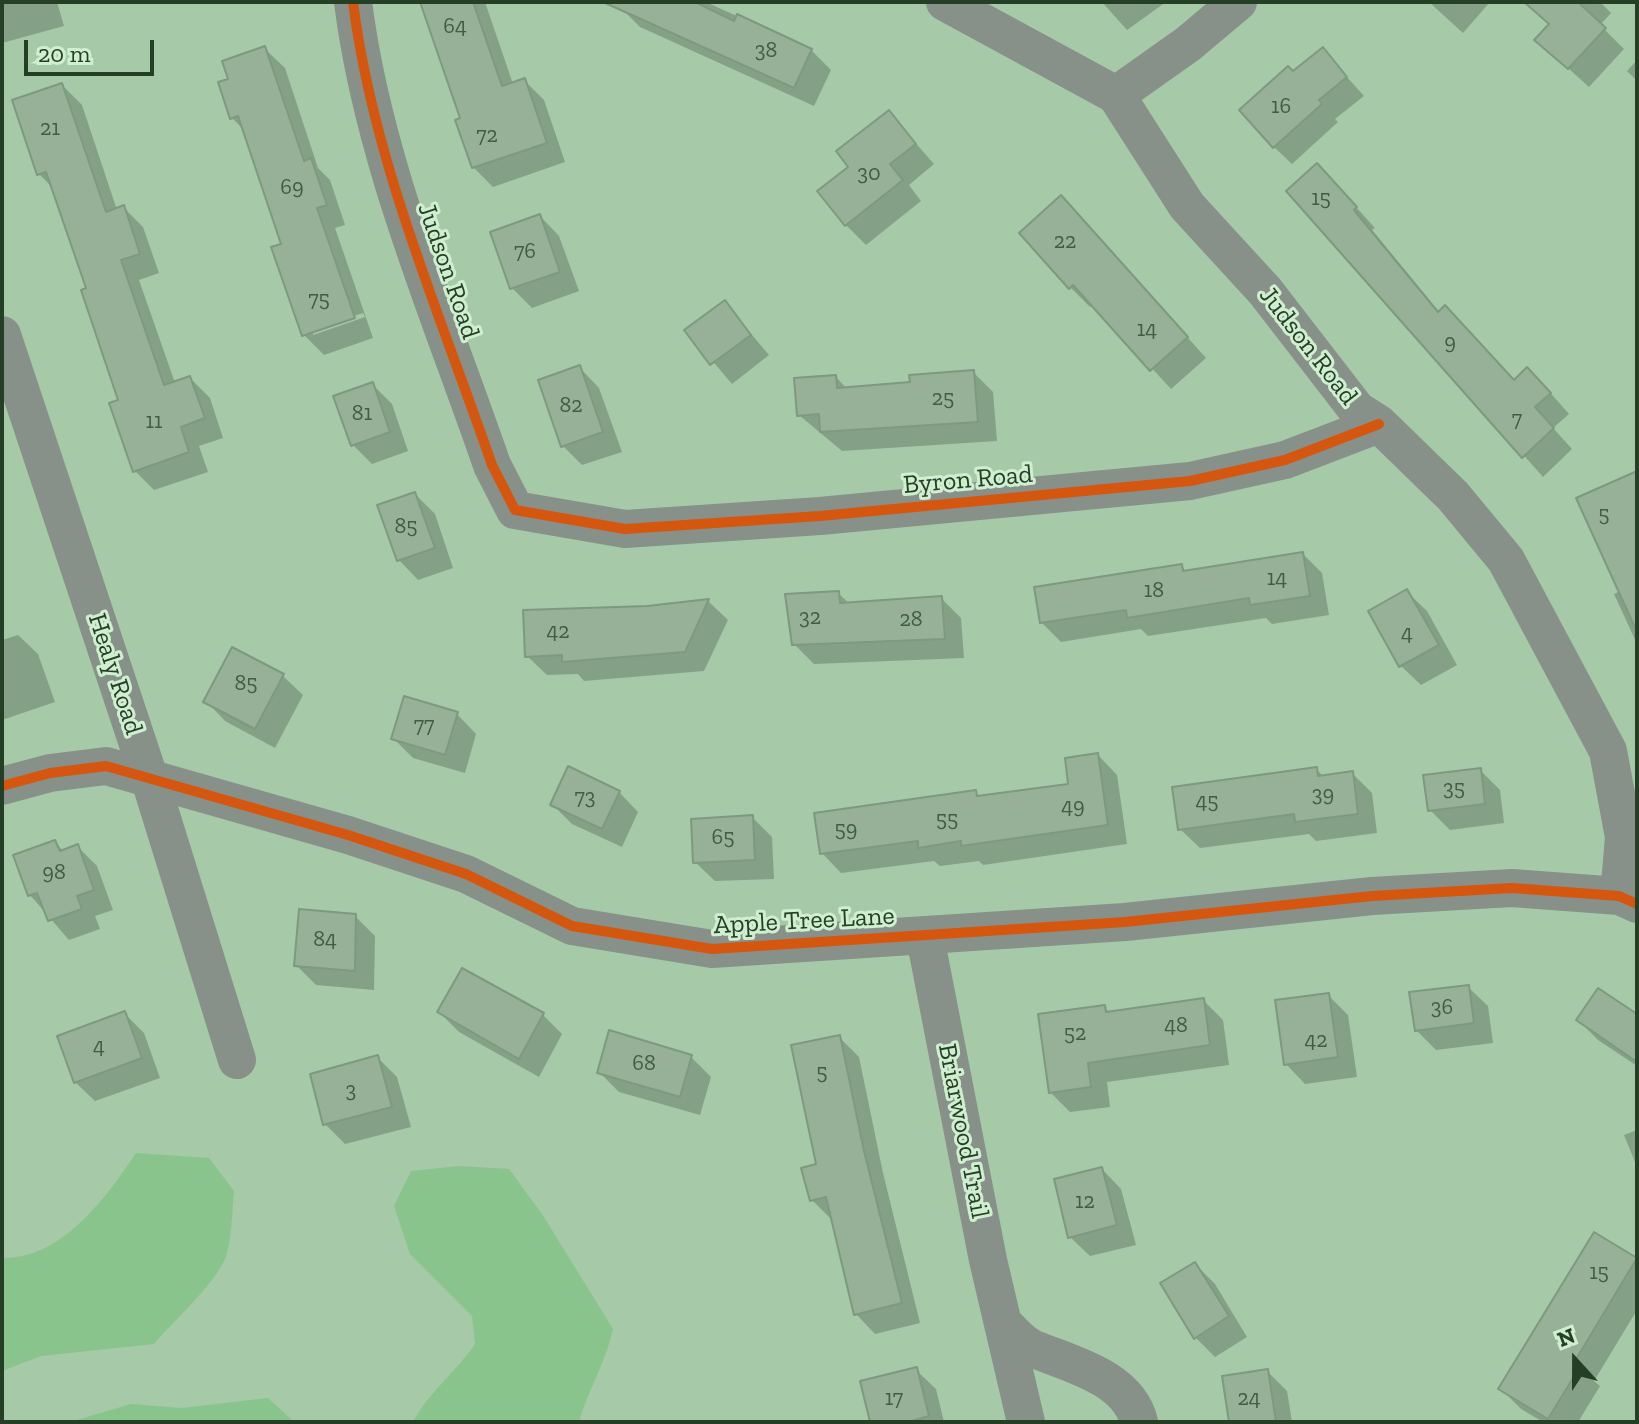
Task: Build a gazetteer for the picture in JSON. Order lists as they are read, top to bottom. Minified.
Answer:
{"streets":{"street":["Judson Road","Byron Road","Healy Road","Apple Tree Lane","Briarwood Trail"]},"crossings":[["Judson Road","Byron Road"],["Judson Road","Apple Tree Lane"],["Healy Road","Apple Tree Lane"],["Apple Tree Lane","Briarwood Trail"]],"house_numbers":["64","38","16","21","72","30","69","15","22","76","75","14","9","25","82","81","7","11","5","85","14","18","32","28","42","4","85","77","35","39","73","45","49","55","59","65","98","84","36","48","52","42","4","68","5","3","12","15","17","24"],"scale_bar":"20 m","north":"top"}
